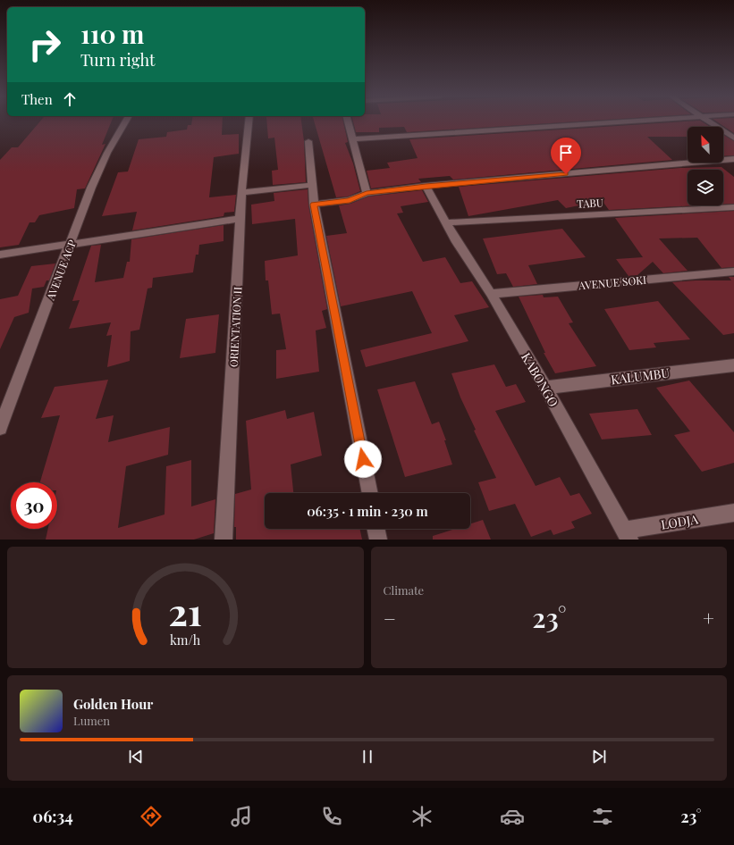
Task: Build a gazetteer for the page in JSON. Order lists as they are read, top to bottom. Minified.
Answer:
{"streets":{"street":["TABU","AVENUE ACP","AVENUE SOKI","ORIENTATION II","KALUMBU","KABONGO","LODJA"]},"crossings":[["TABU","KABONGO"],["AVENUE SOKI","KABONGO"],["KALUMBU","KABONGO"],["KABONGO","LODJA"]],"north":"top left","page":{"turn":["110 m","Turn right"],"then":"Then","limit":"30","trip":"06:35 · 1 min · 230 m","tile":"Climate","heat":["−","23°","+"],"song":["Golden Hour","Lumen"],"tabs":["06:34","23°"],"gauge":["21","km/h"]}}
